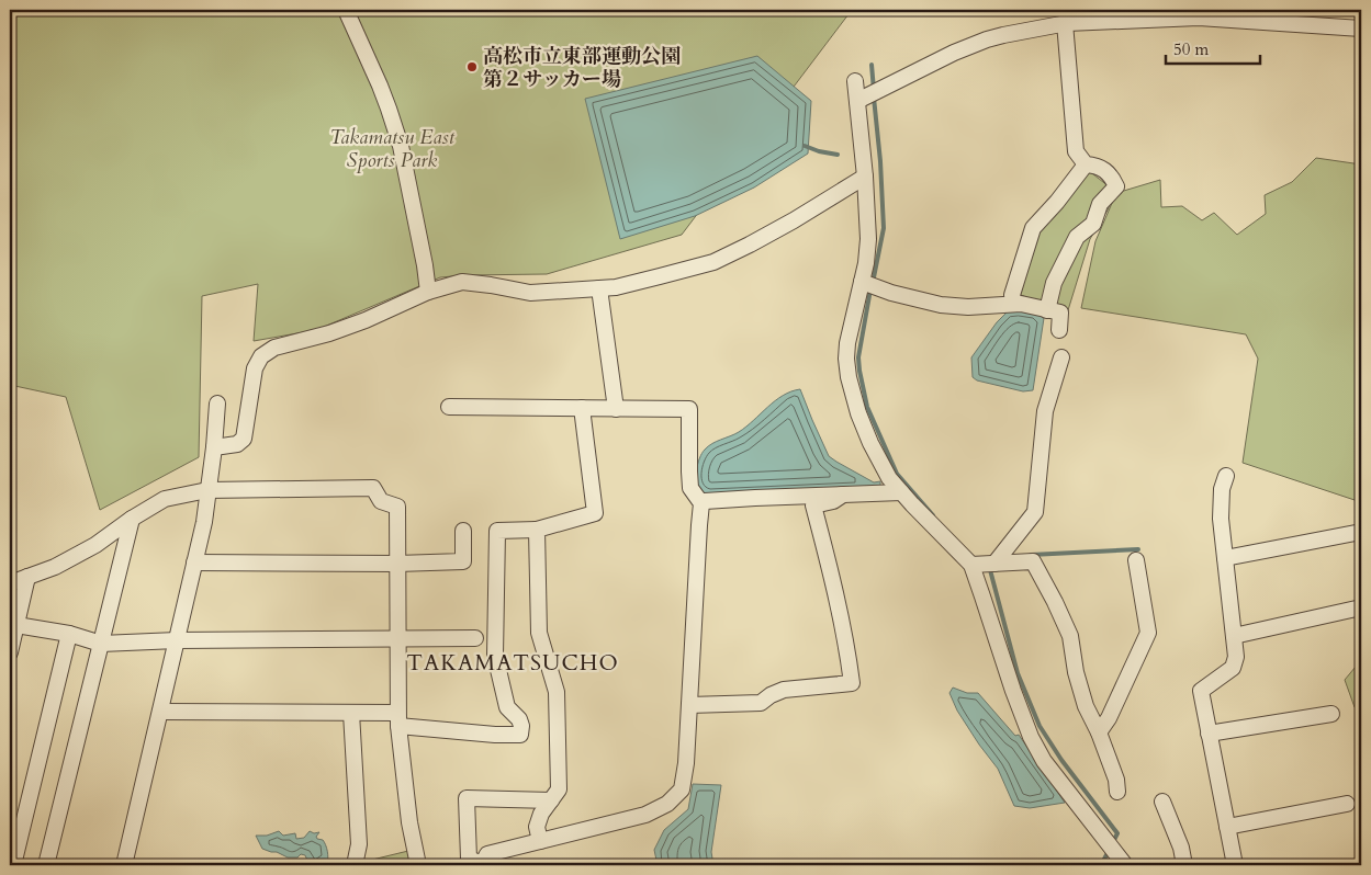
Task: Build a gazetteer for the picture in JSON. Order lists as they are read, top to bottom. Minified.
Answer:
{"districts":["TAKAMATSUCHO"],"parks":["Takamatsu East Sports Park"],"places":["高松市立東部運動公園 第２サッカー場"],"scale_bar":"50 m"}
